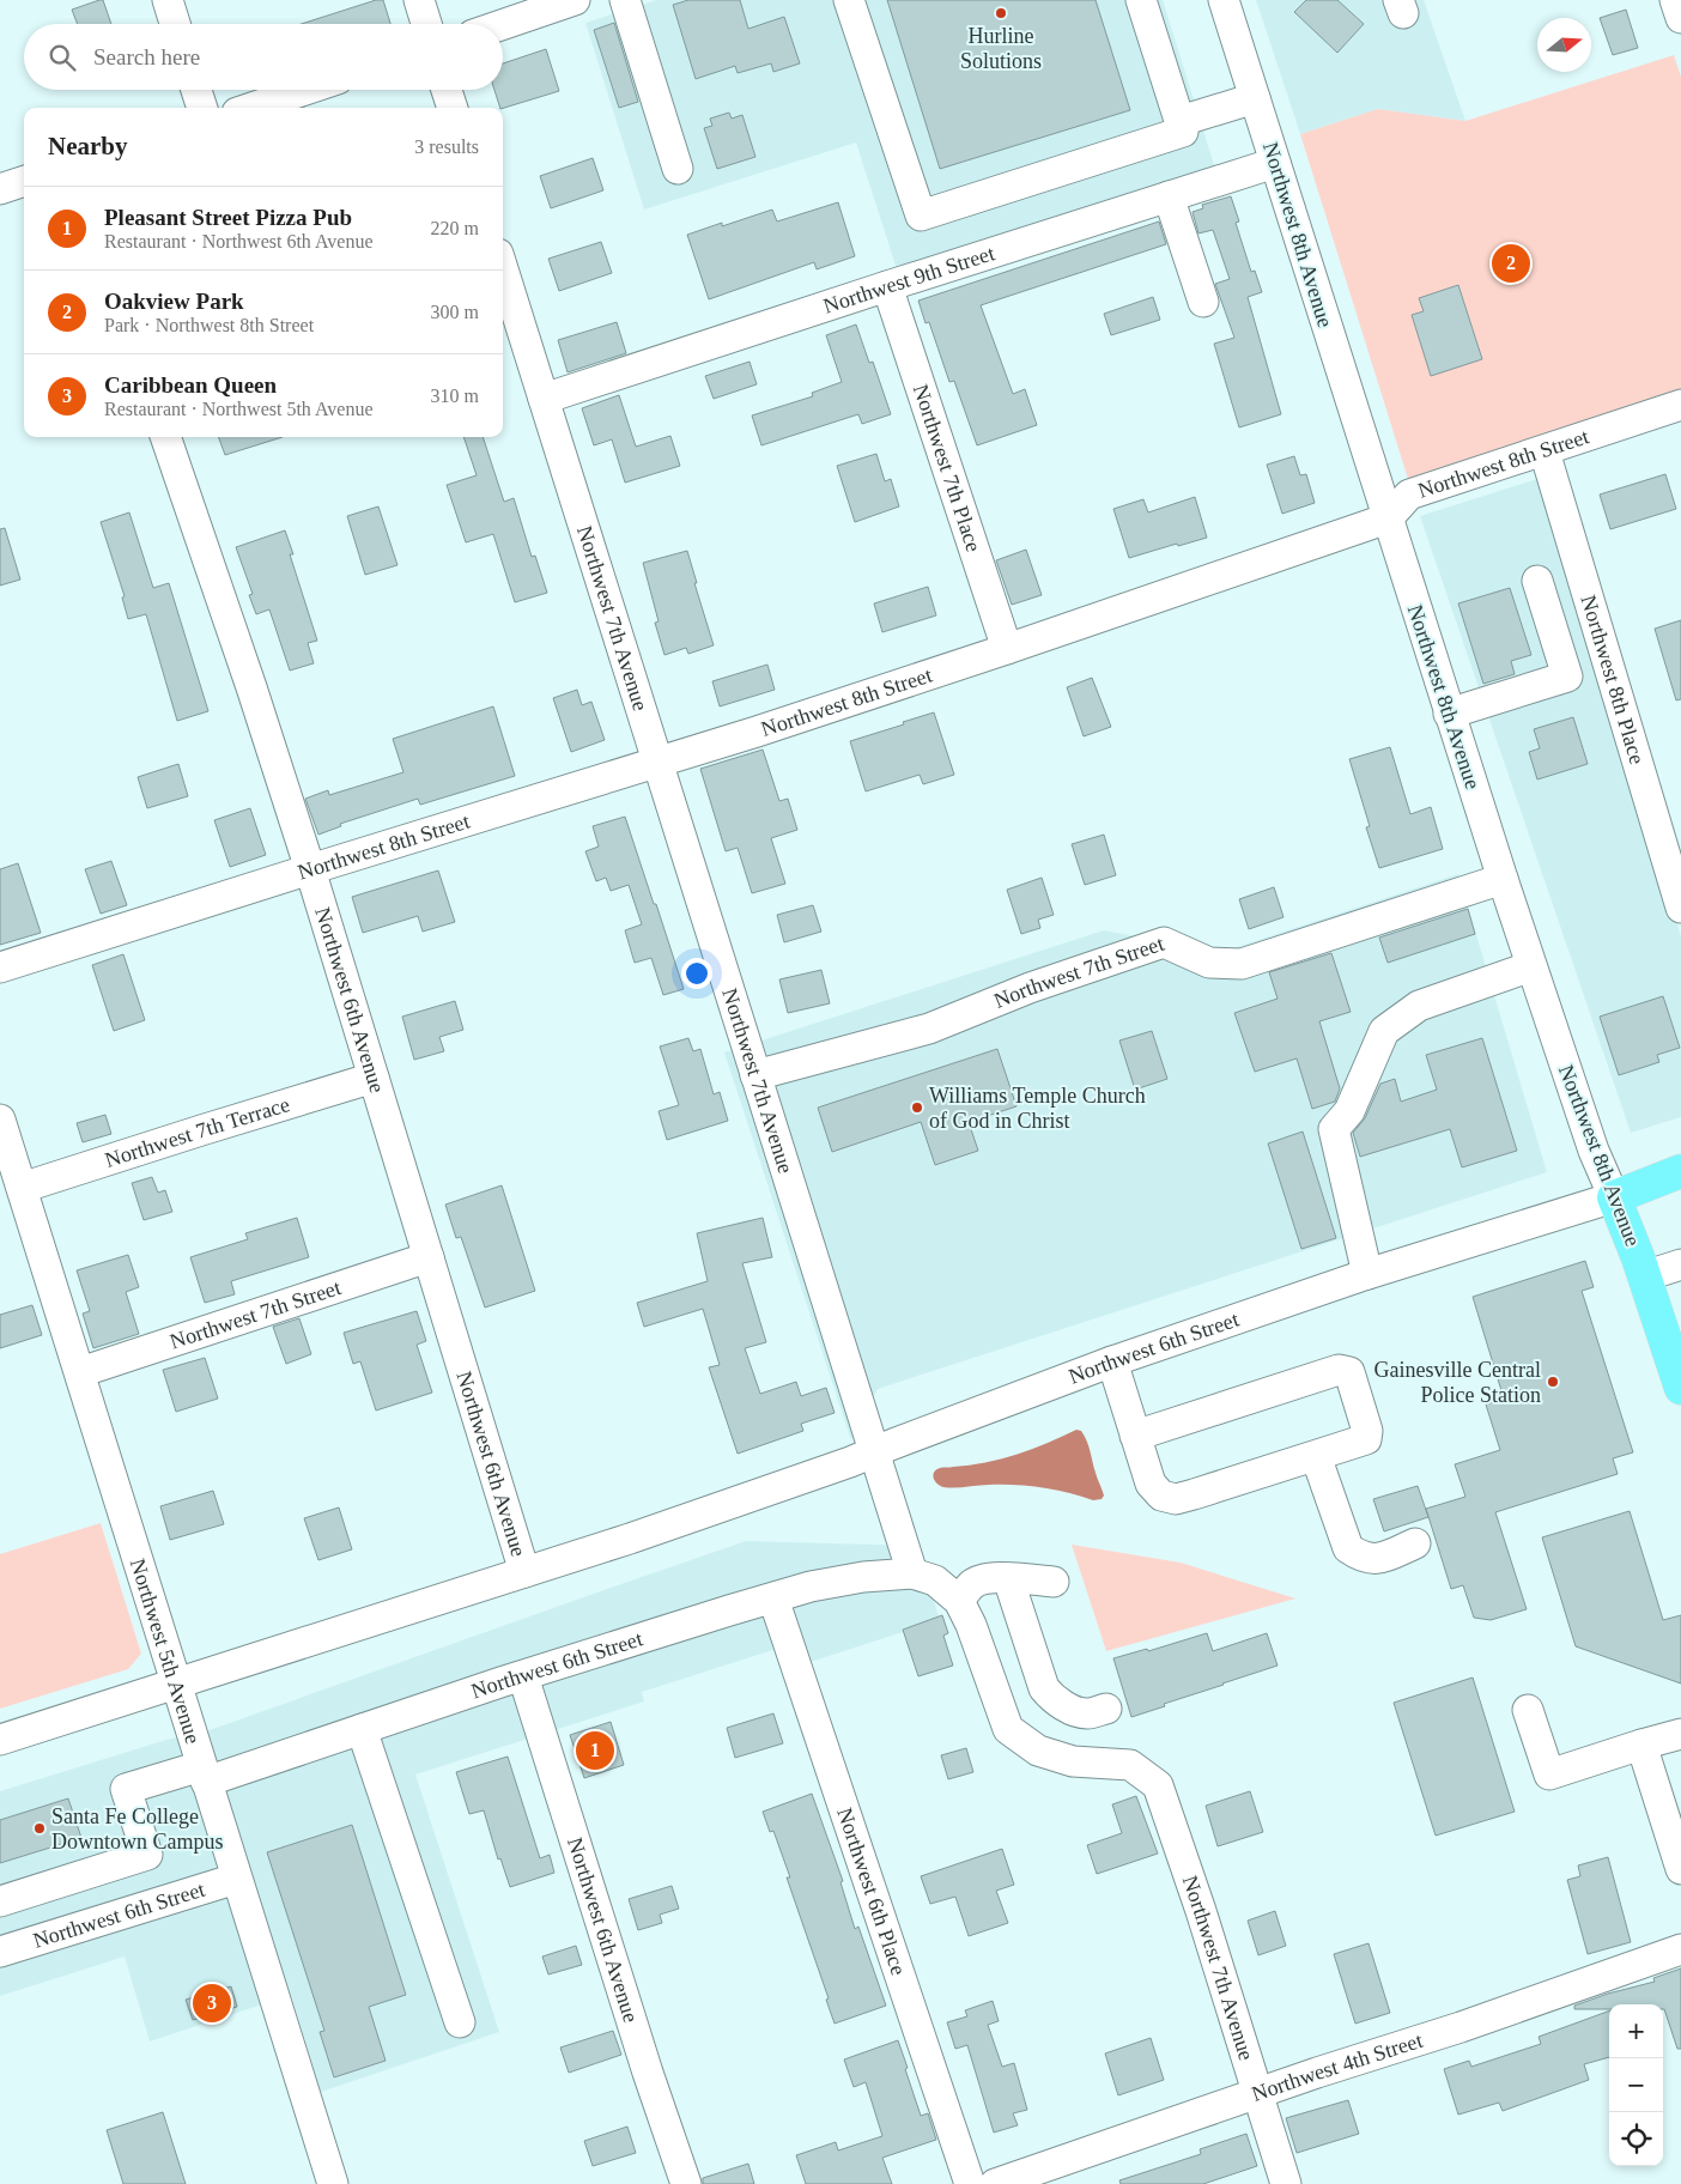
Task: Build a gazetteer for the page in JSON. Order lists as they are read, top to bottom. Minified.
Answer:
{"streets":{"main road":["Northwest 8th Avenue","Northwest 6th Street"],"street":["Northwest 9th Street","Northwest 8th Street","Northwest 7th Place","Northwest 7th Avenue","Northwest 8th Place","Northwest 7th Street","Northwest 6th Avenue","Northwest 7th Terrace","Northwest 5th Avenue","Northwest 6th Place","Northwest 4th Street"]},"crossings":[["Northwest 8th Avenue","Northwest 9th Street"],["Northwest 8th Avenue","Northwest 8th Street"],["Northwest 8th Avenue","Northwest 7th Street"],["Northwest 8th Avenue","Northwest 6th Street"],["Northwest 9th Street","Northwest 7th Place"],["Northwest 9th Street","Northwest 7th Avenue"],["Northwest 8th Street","Northwest 7th Place"],["Northwest 8th Street","Northwest 7th Avenue"],["Northwest 8th Street","Northwest 8th Place"],["Northwest 8th Street","Northwest 6th Avenue"],["Northwest 7th Avenue","Northwest 7th Street"],["Northwest 7th Avenue","Northwest 6th Street"],["Northwest 7th Avenue","Northwest 4th Street"],["Northwest 7th Street","Northwest 6th Avenue"],["Northwest 7th Street","Northwest 5th Avenue"],["Northwest 6th Avenue","Northwest 7th Terrace"],["Northwest 6th Avenue","Northwest 6th Street"],["Northwest 7th Terrace","Northwest 5th Avenue"],["Northwest 6th Street","Northwest 5th Avenue"],["Northwest 6th Street","Northwest 6th Place"]],"places":["Hurline Solutions","Williams Temple Church of God in Christ","Gainesville Central Police Station","Santa Fe College Downtown Campus"],"north":"right","page":{"search":"Search here","heading":["Nearby","3 results"],"list":[{"mark":"1","name":"Pleasant Street Pizza Pub","note":"Restaurant · Northwest 6th Avenue","value":"220 m"},{"mark":"2","name":"Oakview Park","note":"Park · Northwest 8th Street","value":"300 m"},{"mark":"3","name":"Caribbean Queen","note":"Restaurant · Northwest 5th Avenue","value":"310 m"}],"pins":["2","1","3"],"map_buttons":["+","−"]}}
